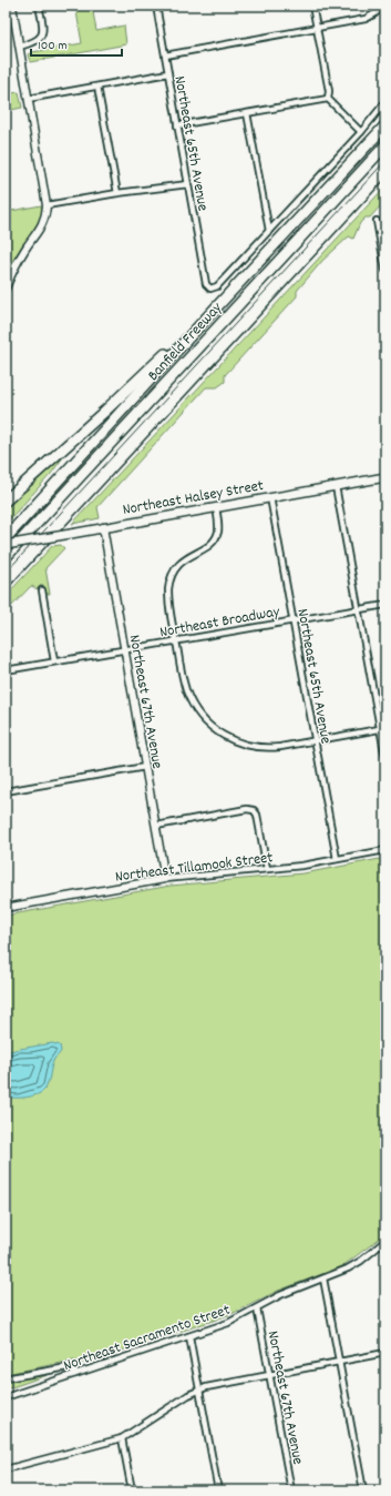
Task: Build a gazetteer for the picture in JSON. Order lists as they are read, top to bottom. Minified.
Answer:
{"streets":{"highway":["Banfield Freeway"],"main road":["Northeast Halsey Street"],"street":["Northeast 65th Avenue","Northeast Broadway","Northeast 67th Avenue","Northeast Tillamook Street","Northeast Sacramento Street"]},"crossings":[["Northeast 65th Avenue","Northeast Halsey Street"],["Northeast 65th Avenue","Northeast Broadway"],["Northeast 65th Avenue","Northeast Tillamook Street"],["Northeast Halsey Street","Northeast 67th Avenue"],["Northeast Broadway","Northeast 67th Avenue"],["Northeast 67th Avenue","Northeast Tillamook Street"],["Northeast 67th Avenue","Northeast Sacramento Street"]],"scale_bar":"100 m"}
